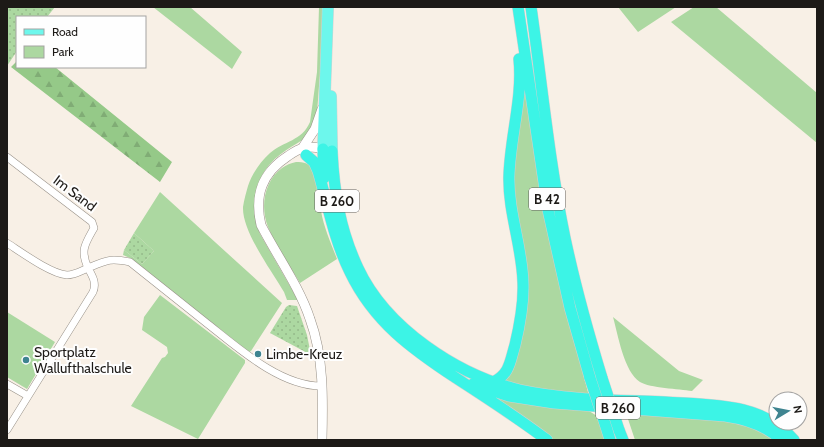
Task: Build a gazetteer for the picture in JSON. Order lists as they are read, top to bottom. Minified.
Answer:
{"streets":{"highway":["B 42","B 260"],"street":["Im Sand"]},"places":["Limbe-Kreuz","Sportplatz Wallufthalschule"],"legend":["Road","Park"],"north":"right"}
